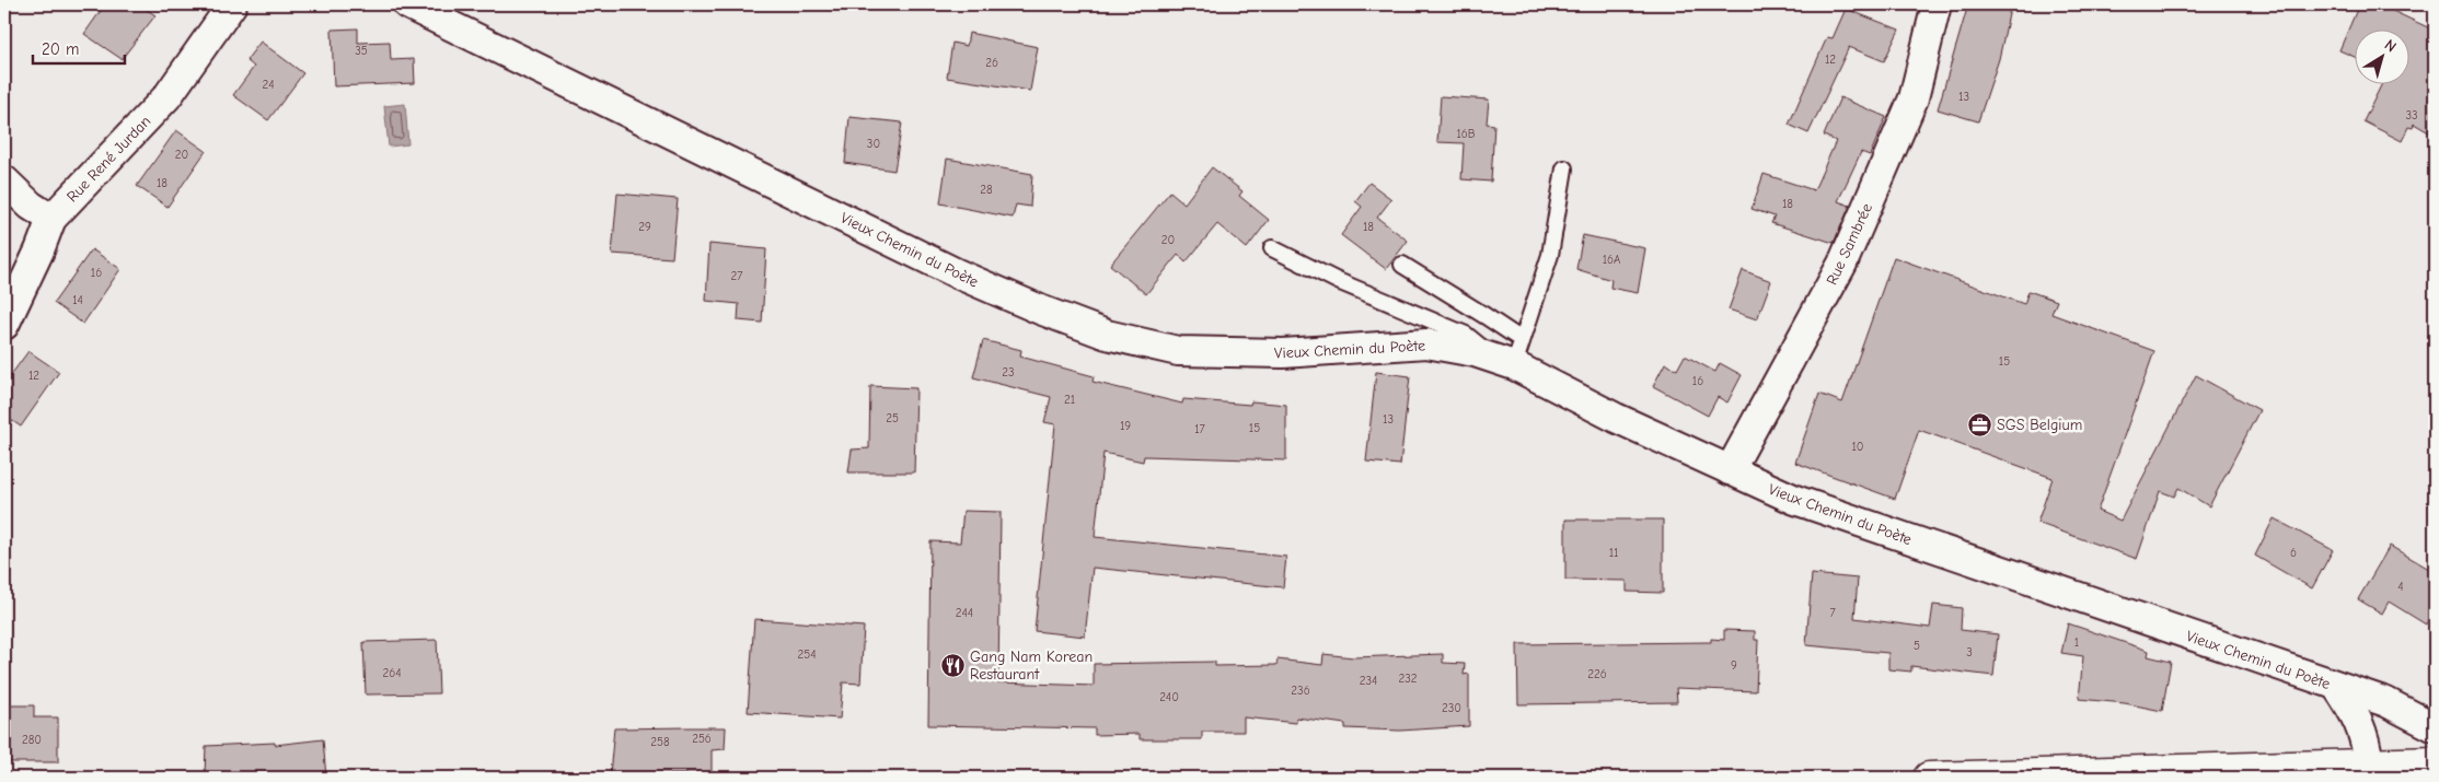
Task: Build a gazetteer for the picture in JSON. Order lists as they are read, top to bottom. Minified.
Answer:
{"streets":{"street":["Rue René Jurdan","Rue Sambrée","Vieux Chemin du Poète"]},"crossings":[["Rue Sambrée","Vieux Chemin du Poète"]],"places":{"office":["SGS Belgium"],"restaurant":["Gang Nam Korean Restaurant"]},"house_numbers":["35","12","26","24","13","33","16B","30","20","18","28","18","29","18","20","16A","16","27","14","15","23","12","16","21","25","13","19","15","17","10","11","6","4","244","7","1","5","3","254","9","264","226","232","234","236","240","230","256","280","258"],"scale_bar":"20 m","north":"top right"}
